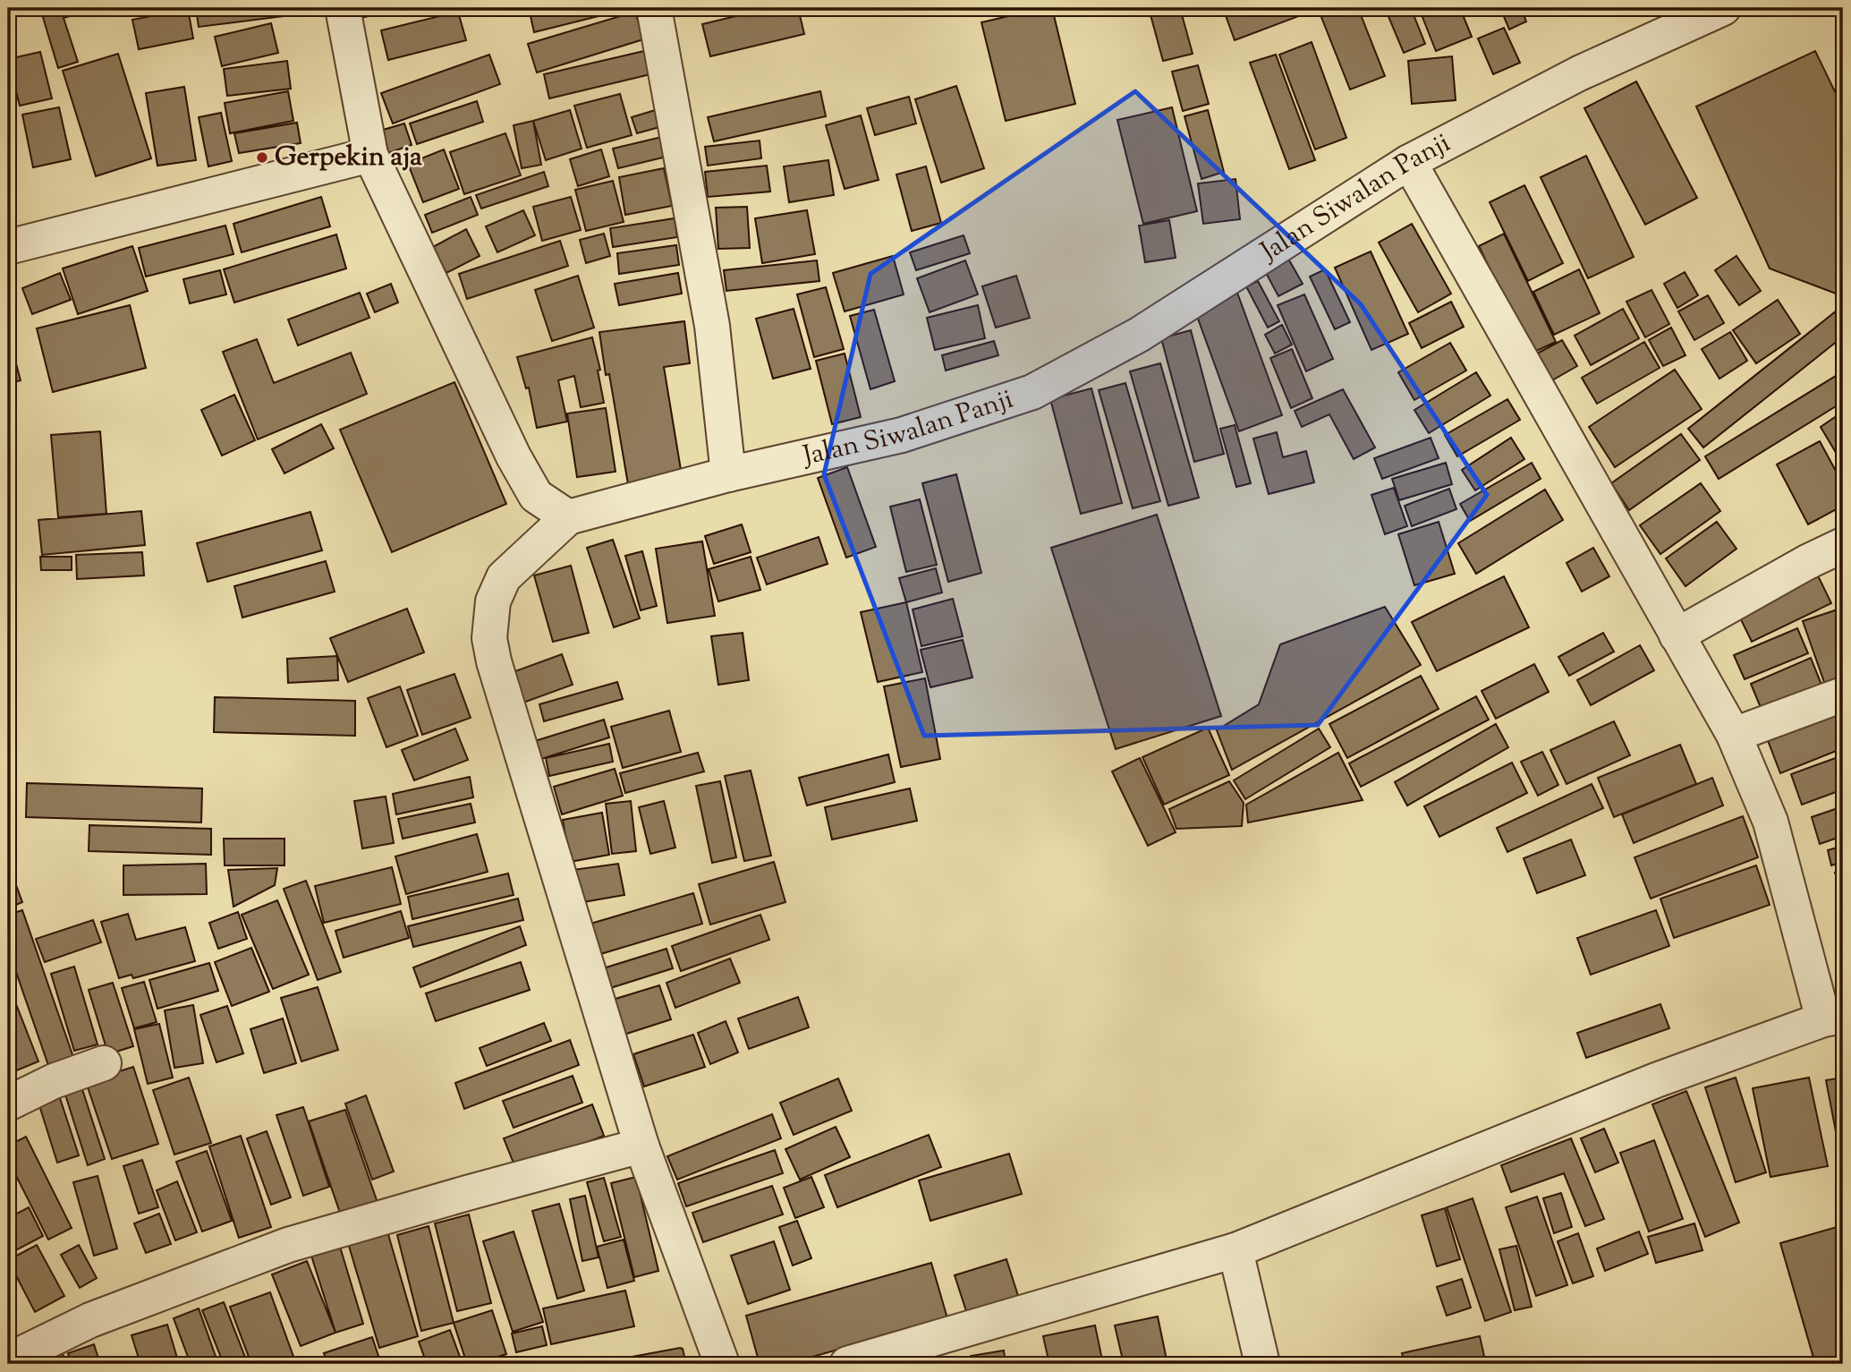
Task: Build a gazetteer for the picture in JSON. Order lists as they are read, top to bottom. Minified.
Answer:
{"streets":{"street":["Jalan Siwalan Panji"]},"places":["Gerpekin aja"]}
